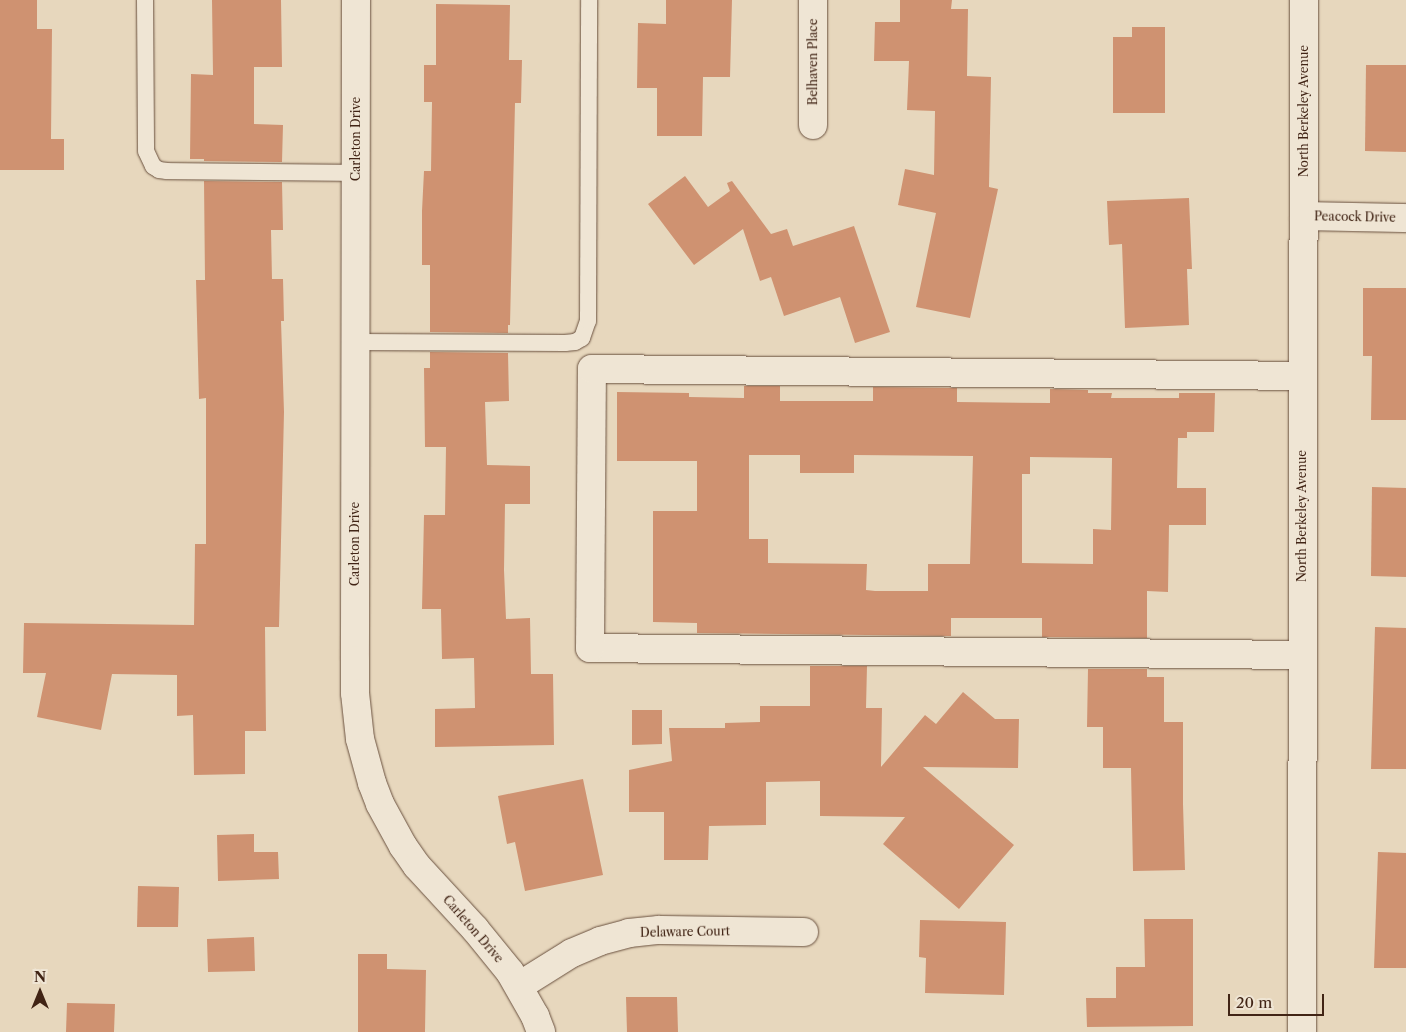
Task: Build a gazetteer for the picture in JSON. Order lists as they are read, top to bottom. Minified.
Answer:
{"streets":{"street":["Belhaven Place","North Berkeley Avenue","Carleton Drive","Peacock Drive","Delaware Court"]},"crossings":[["North Berkeley Avenue","Peacock Drive"],["Carleton Drive","Delaware Court"]],"scale_bar":"20 m","north":"top"}
